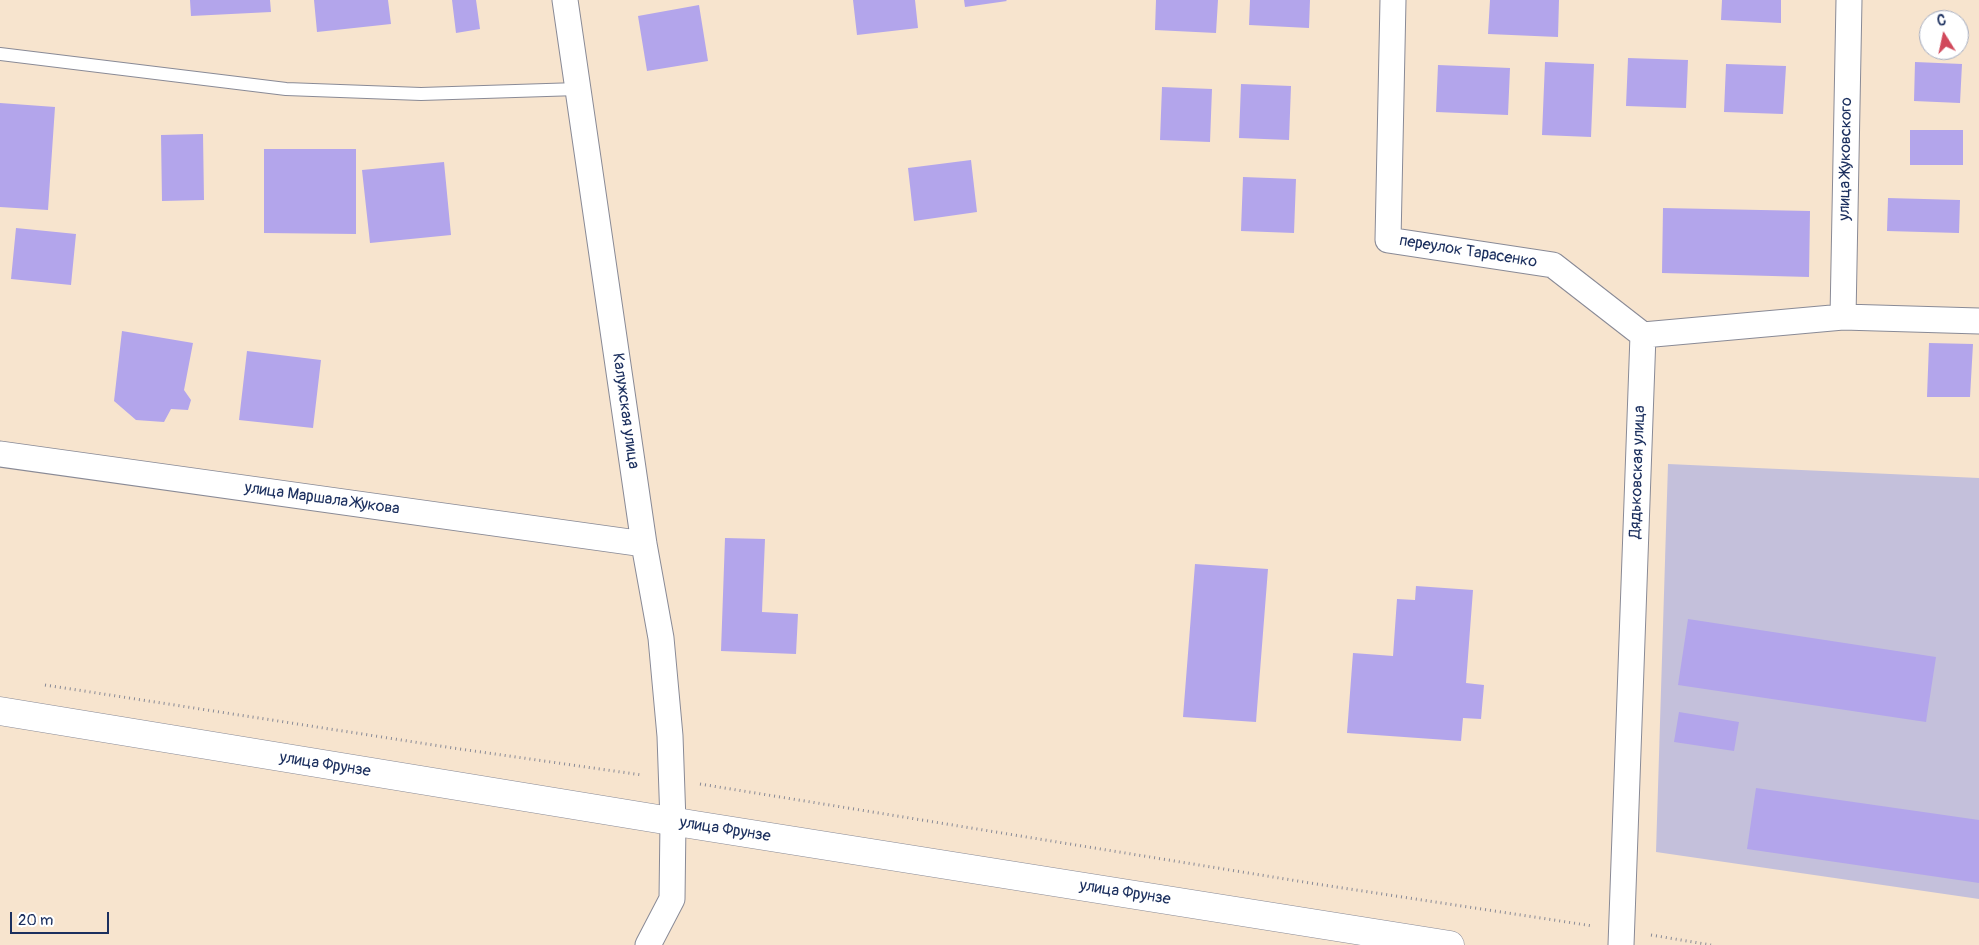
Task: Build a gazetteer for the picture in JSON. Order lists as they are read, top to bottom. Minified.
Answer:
{"streets":{"main road":["улица Фрунзе"],"street":["улица Жуковского","переулок Тарасенко","Калужская улица","Дядьковская улица","улица Маршала Жукова"]},"crossings":[["переулок Тарасенко","Дядьковская улица"],["Калужская улица","улица Маршала Жукова"],["Калужская улица","улица Фрунзе"]],"scale_bar":"20 m","north":"top"}
